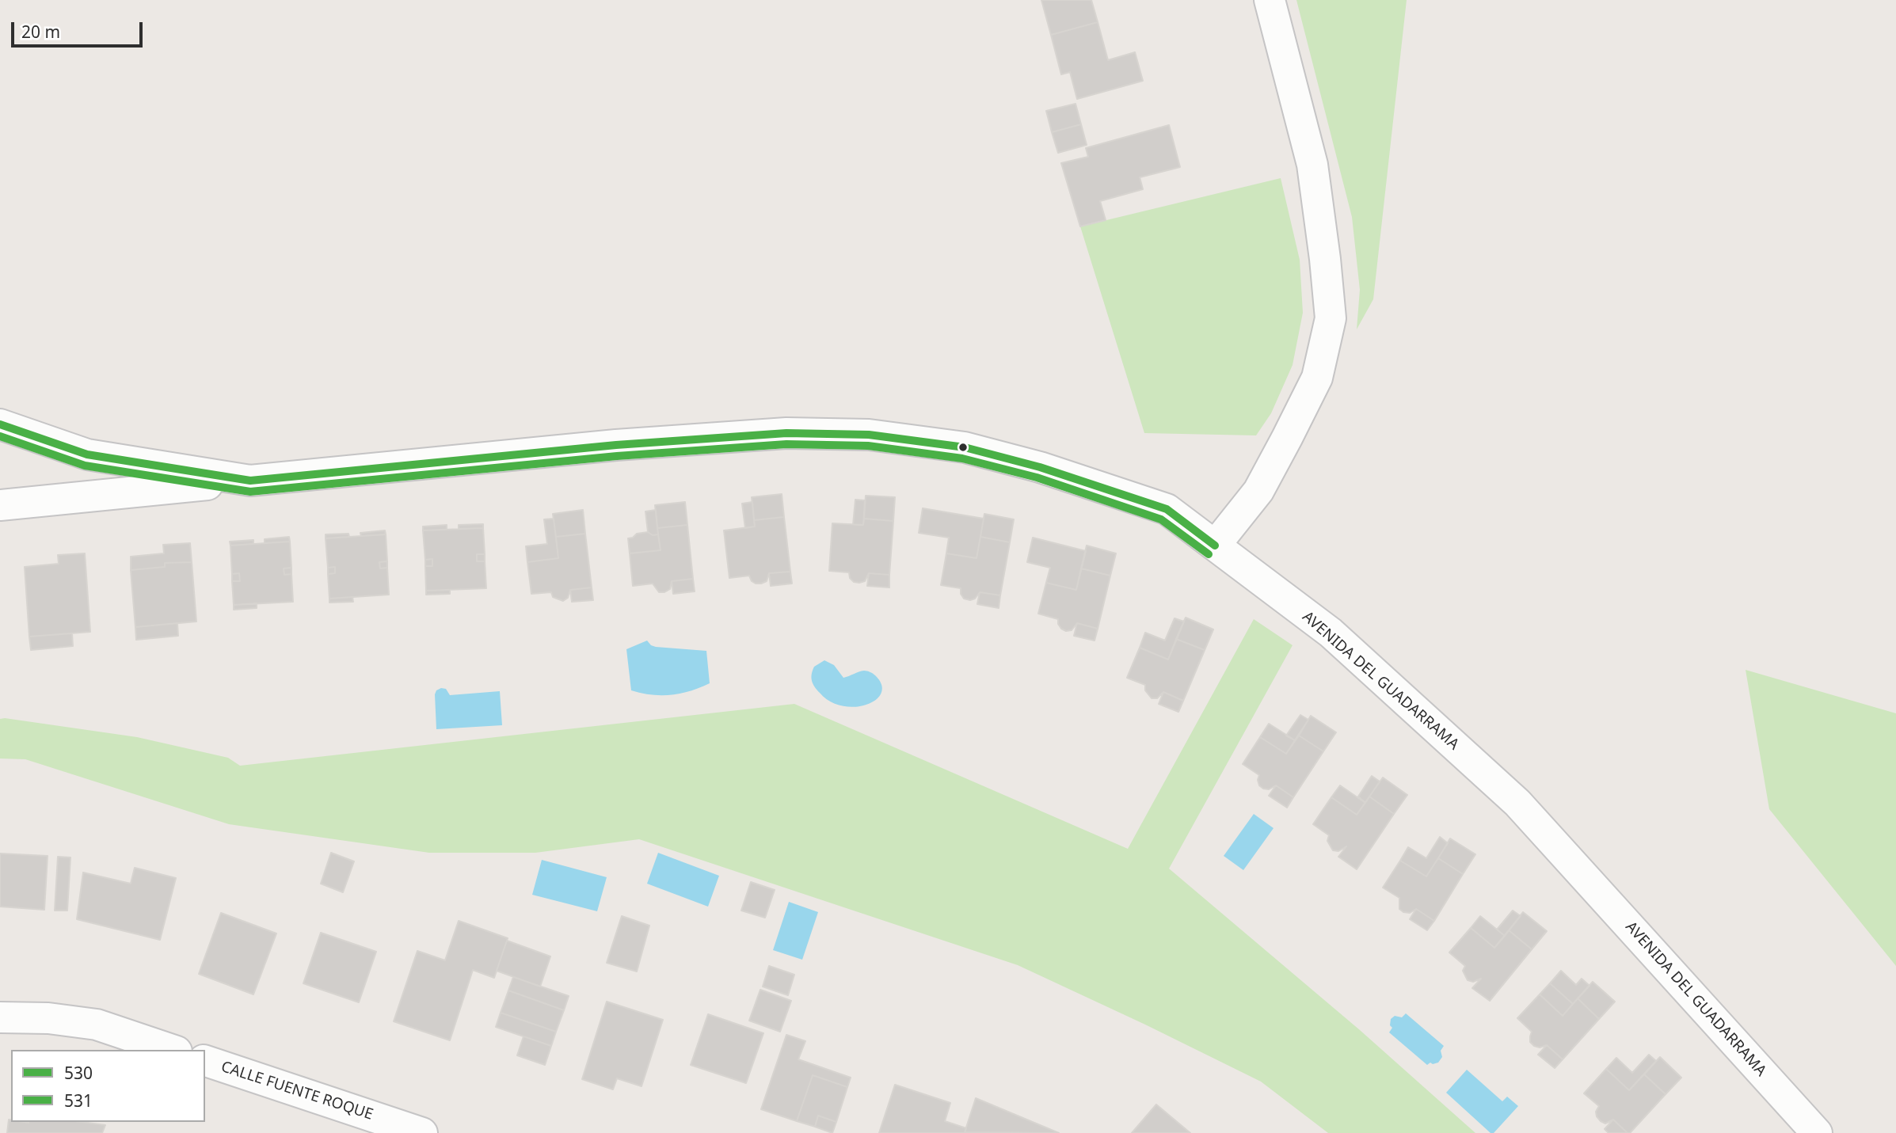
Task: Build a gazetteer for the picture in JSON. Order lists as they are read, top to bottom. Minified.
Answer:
{"streets":{"street":["AVENIDA DEL GUADARRAMA","CALLE FUENTE ROQUE"]},"lines":["transit line 530","transit line 531"],"legend":["530","531"],"scale_bar":"20 m"}
